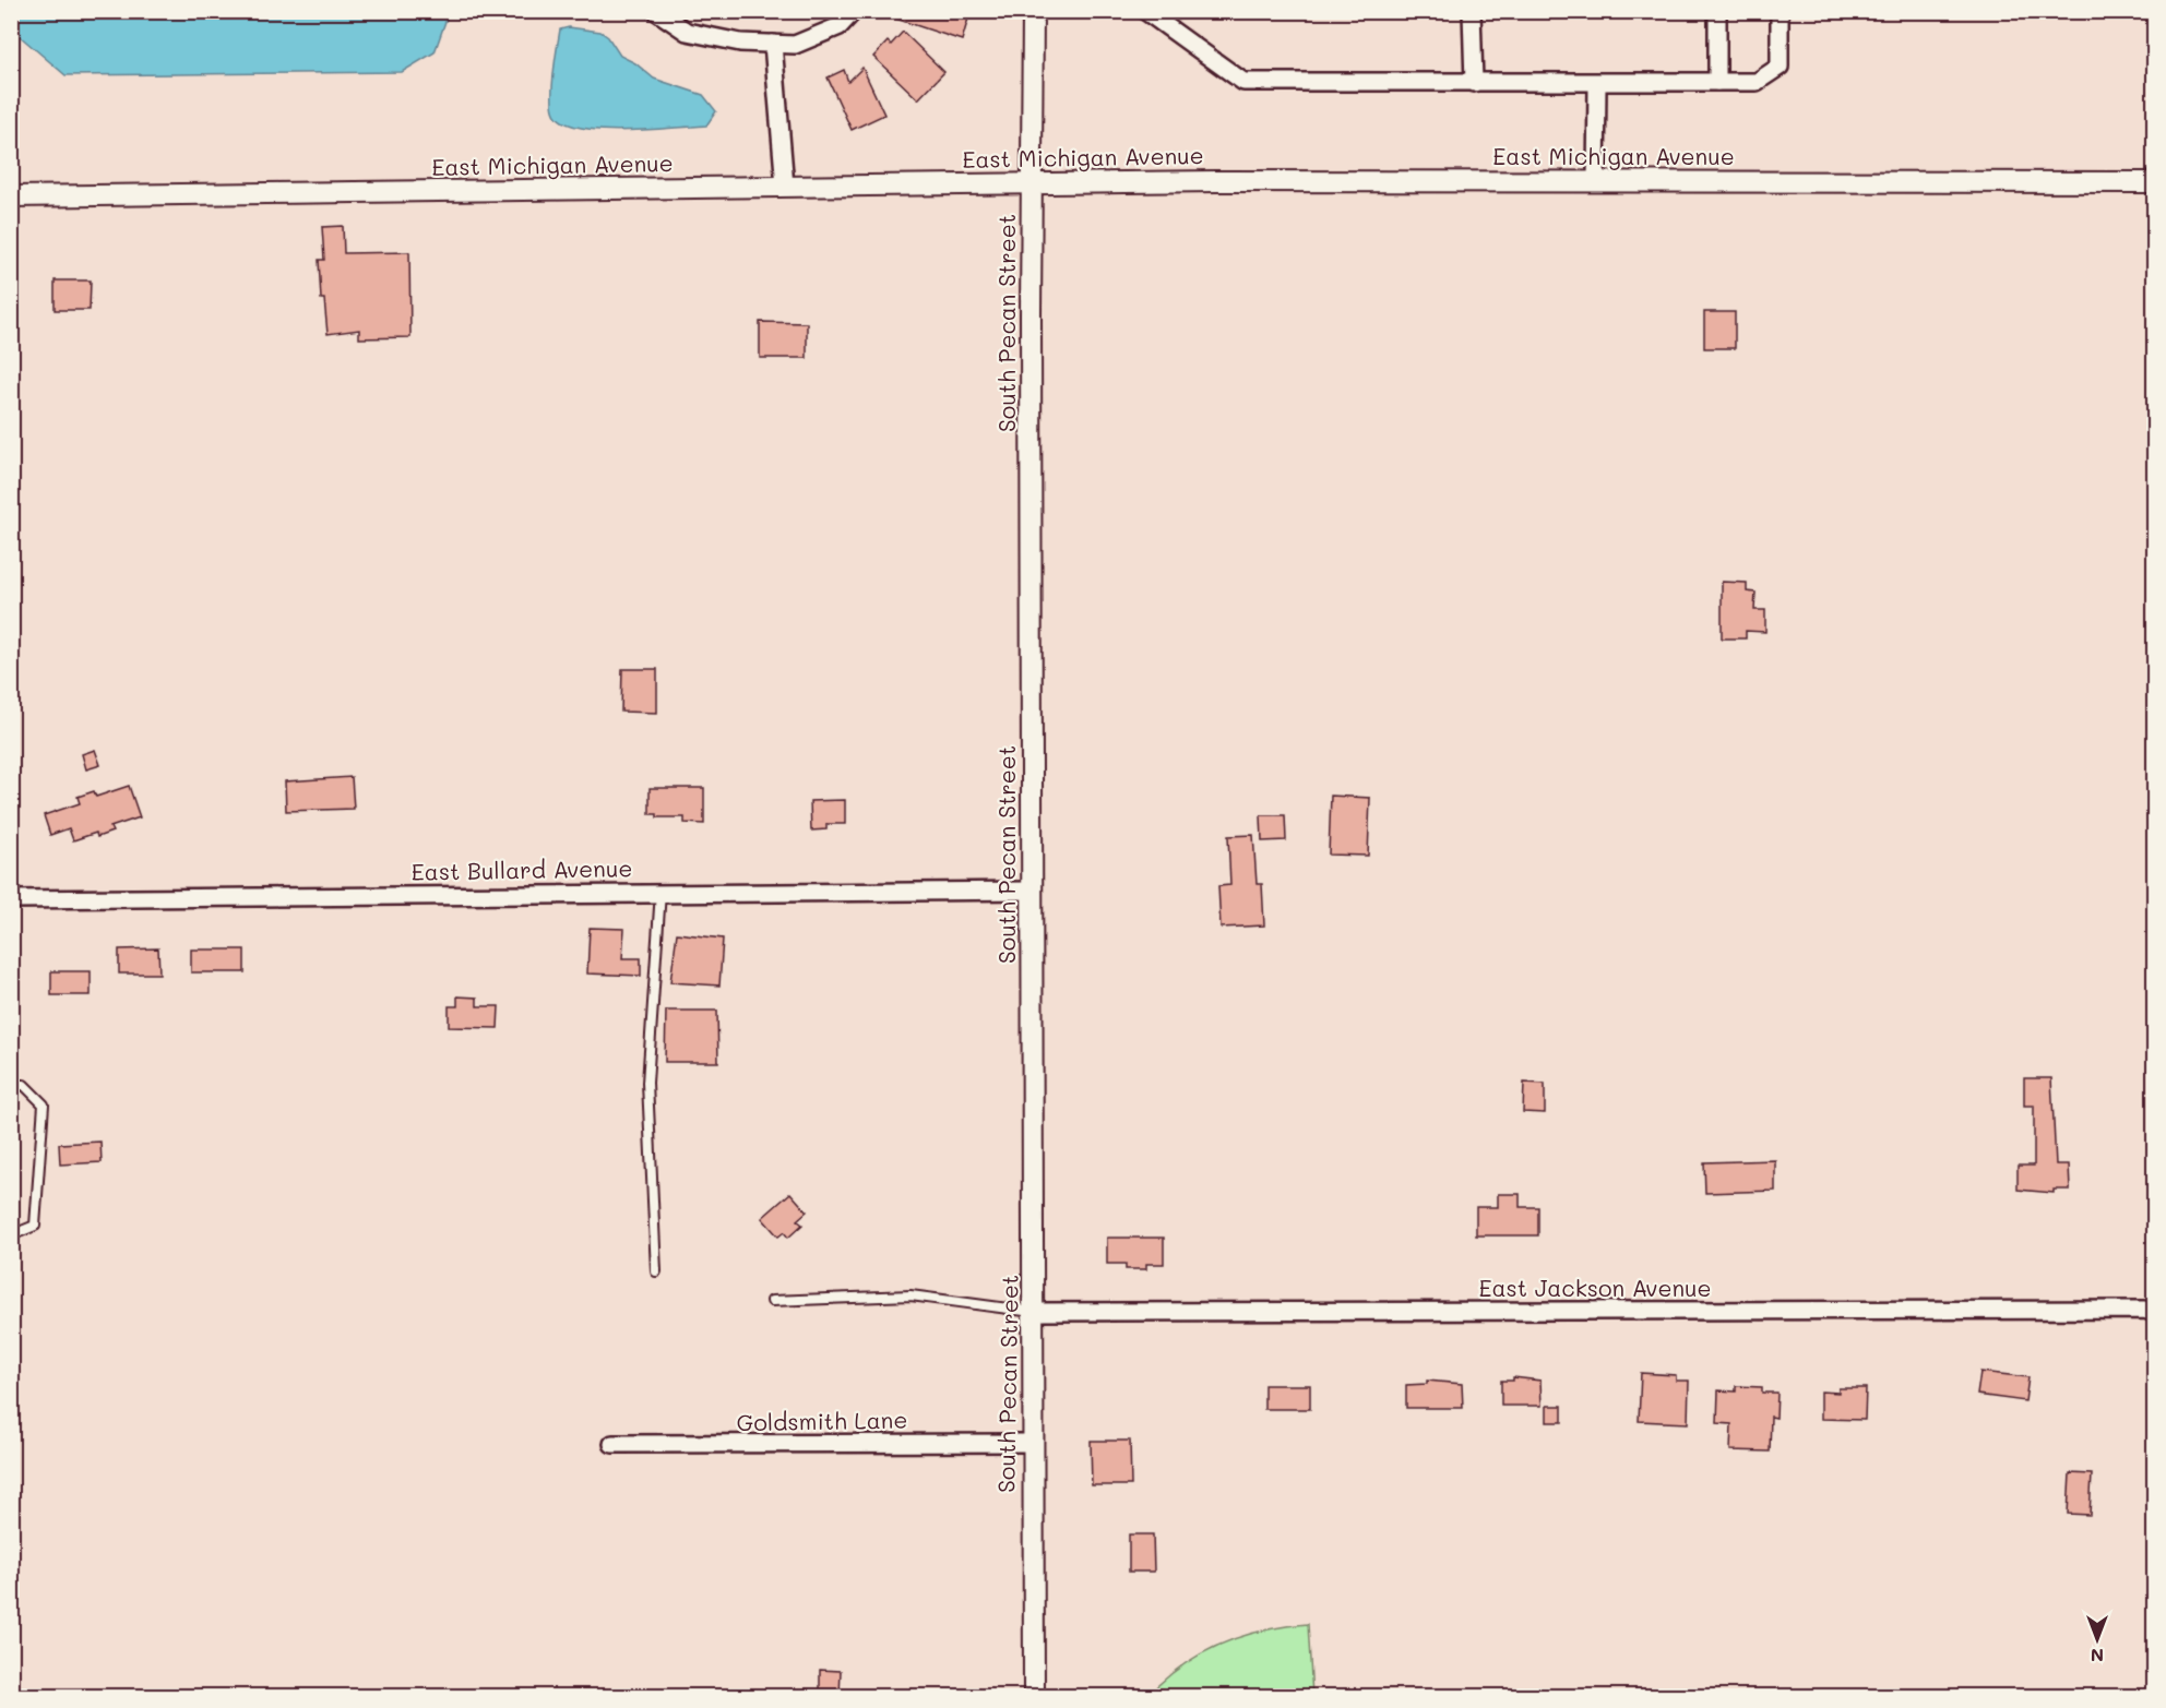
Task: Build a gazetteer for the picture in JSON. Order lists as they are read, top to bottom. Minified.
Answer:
{"streets":{"street":["East Michigan Avenue","South Pecan Street","East Bullard Avenue","East Jackson Avenue","Goldsmith Lane"]},"crossings":[["East Michigan Avenue","South Pecan Street"],["South Pecan Street","East Bullard Avenue"],["South Pecan Street","East Jackson Avenue"],["South Pecan Street","Goldsmith Lane"]],"north":"bottom"}
